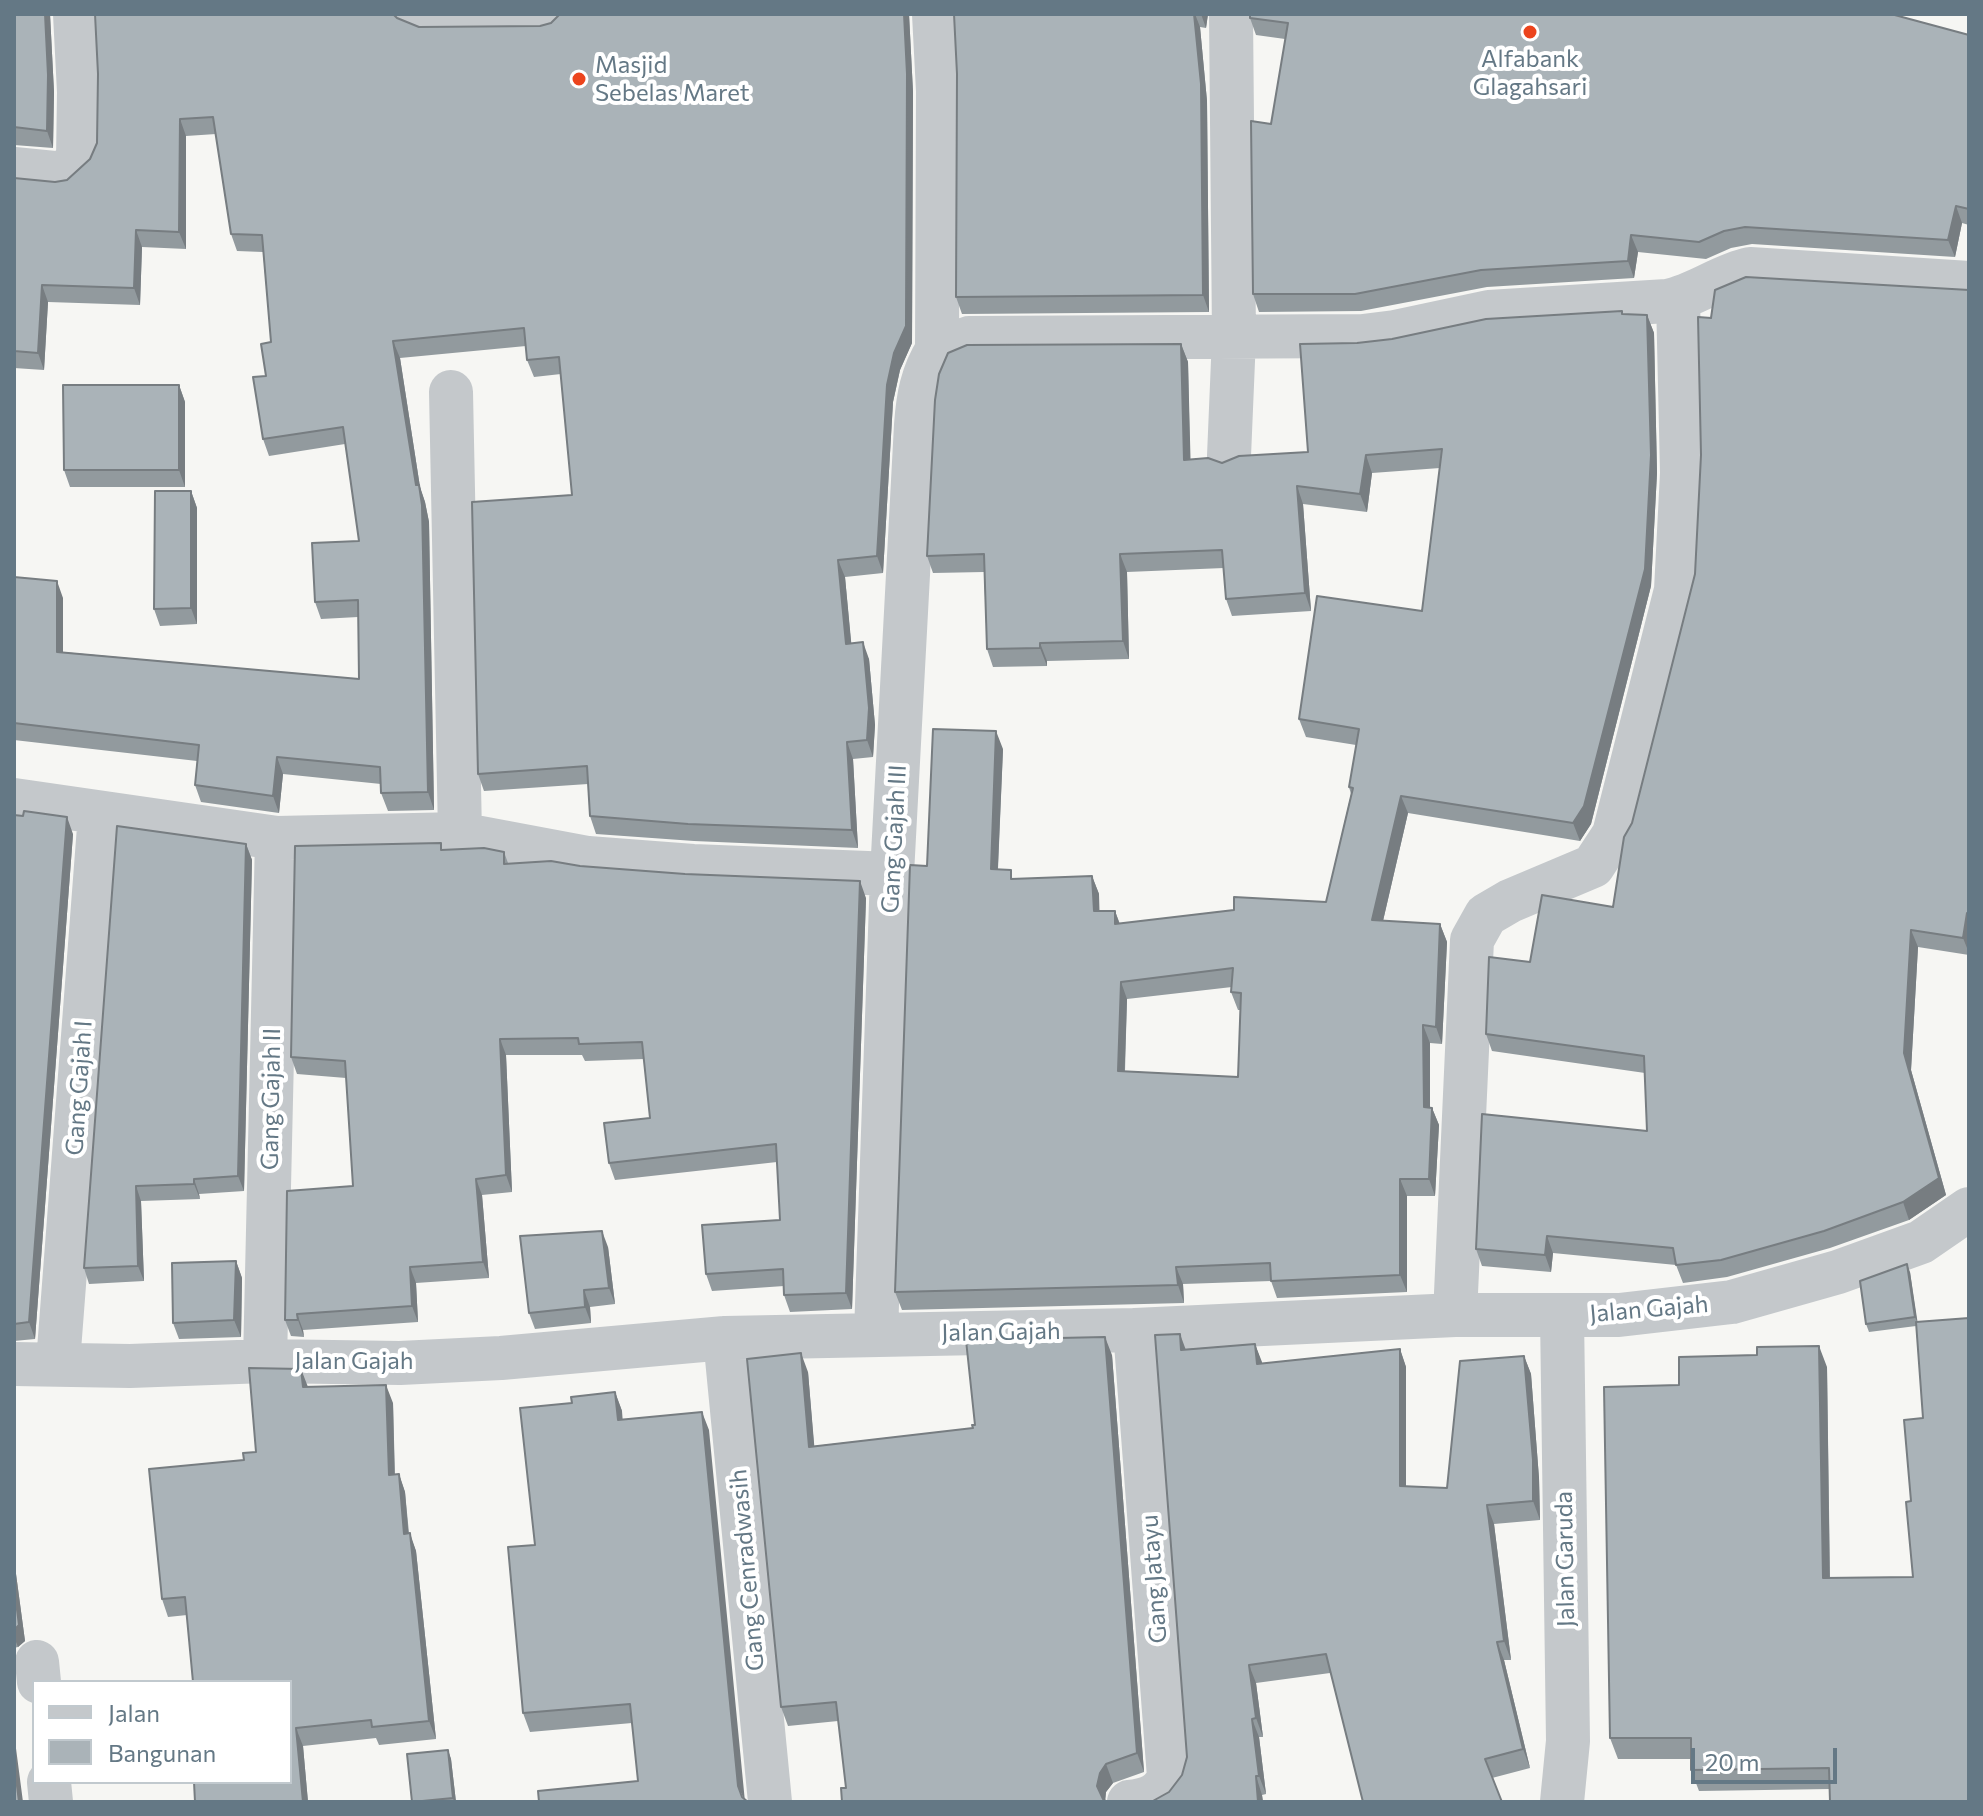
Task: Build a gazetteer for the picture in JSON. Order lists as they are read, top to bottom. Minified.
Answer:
{"streets":{"street":["Gang Gajah III","Gang Gajah I","Gang Gajah II","Jalan Gajah","Jalan Garuda","Gang Cenradwasih","Gang Jatayu"]},"crossings":[["Gang Gajah III","Jalan Gajah"],["Gang Gajah I","Jalan Gajah"],["Gang Gajah II","Jalan Gajah"],["Jalan Gajah","Jalan Garuda"],["Jalan Gajah","Gang Cenradwasih"],["Jalan Gajah","Gang Jatayu"]],"places":["Alfabank Glagahsari","Masjid Sebelas Maret"],"legend":["Jalan","Bangunan"],"scale_bar":"20 m"}
